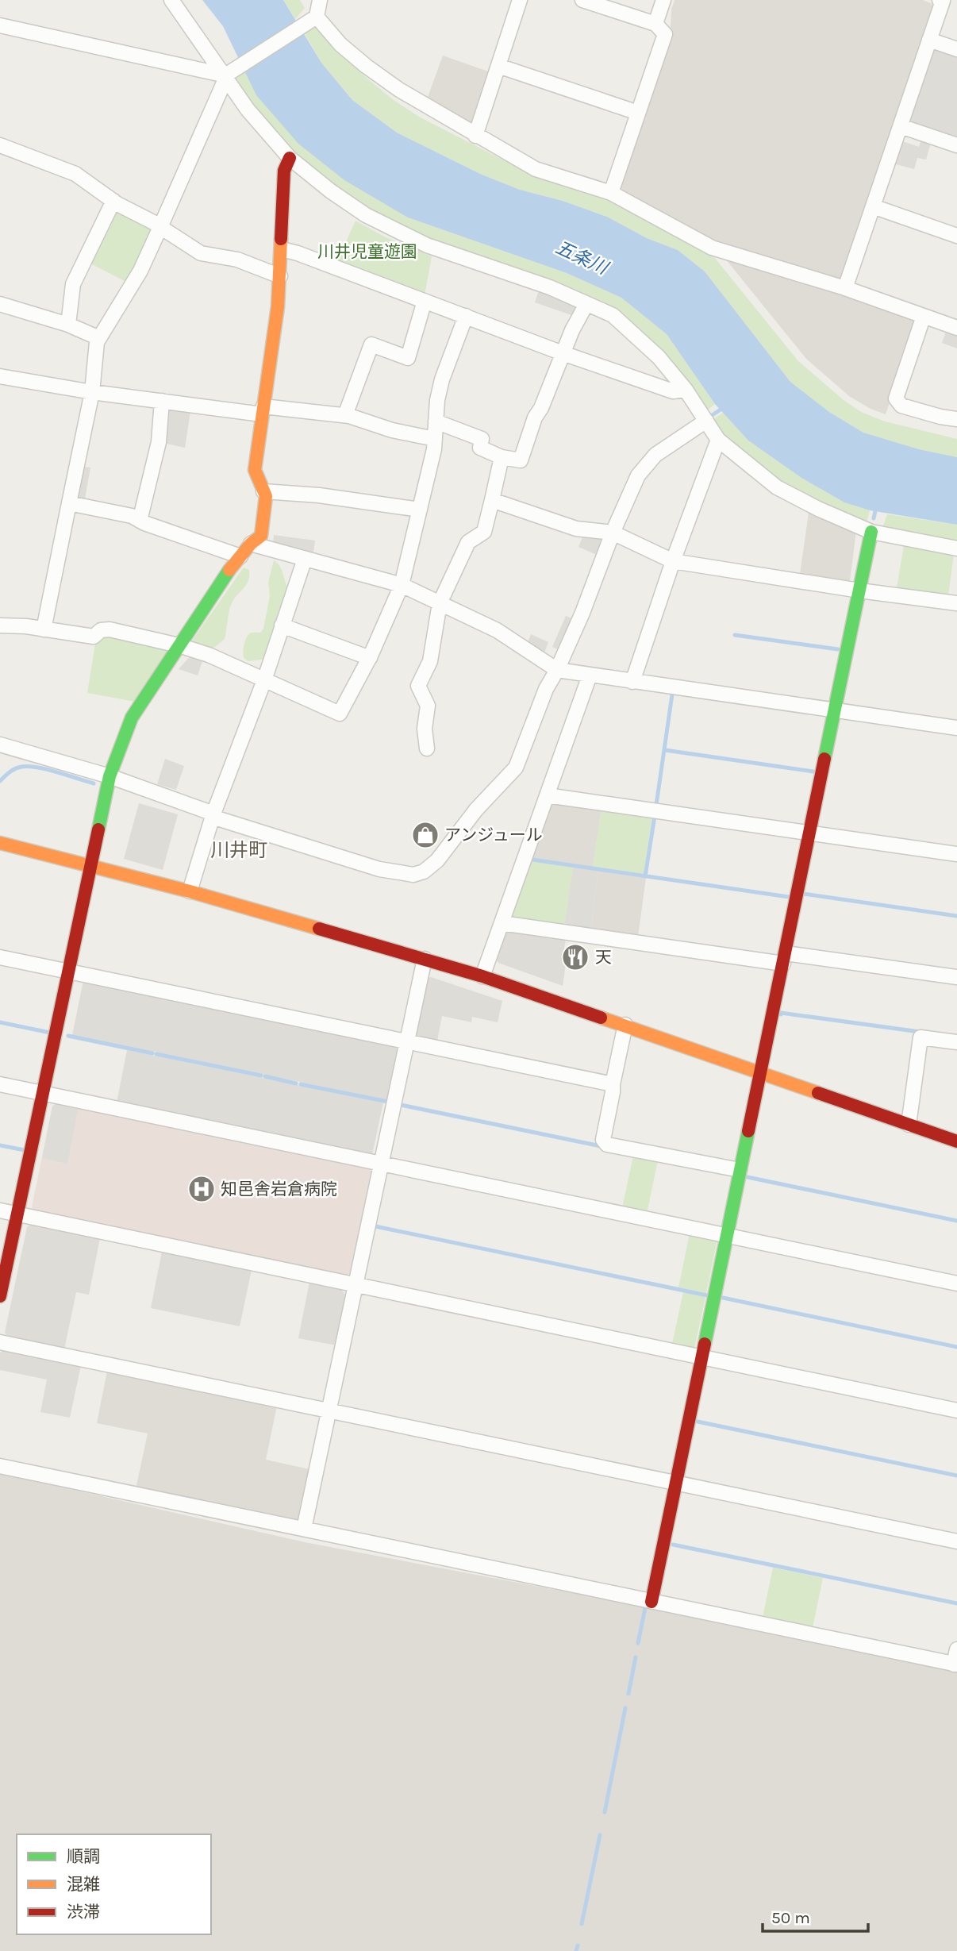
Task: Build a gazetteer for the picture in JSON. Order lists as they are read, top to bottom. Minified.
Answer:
{"districts":["川井町"],"water":["五条川"],"parks":["川井児童遊園"],"places":{"shop":["アンジュール"],"restaurant":["天"],"hospital":["知邑舎岩倉病院"]},"legend":["順調","混雑","渋滞"],"scale_bar":"50 m"}
